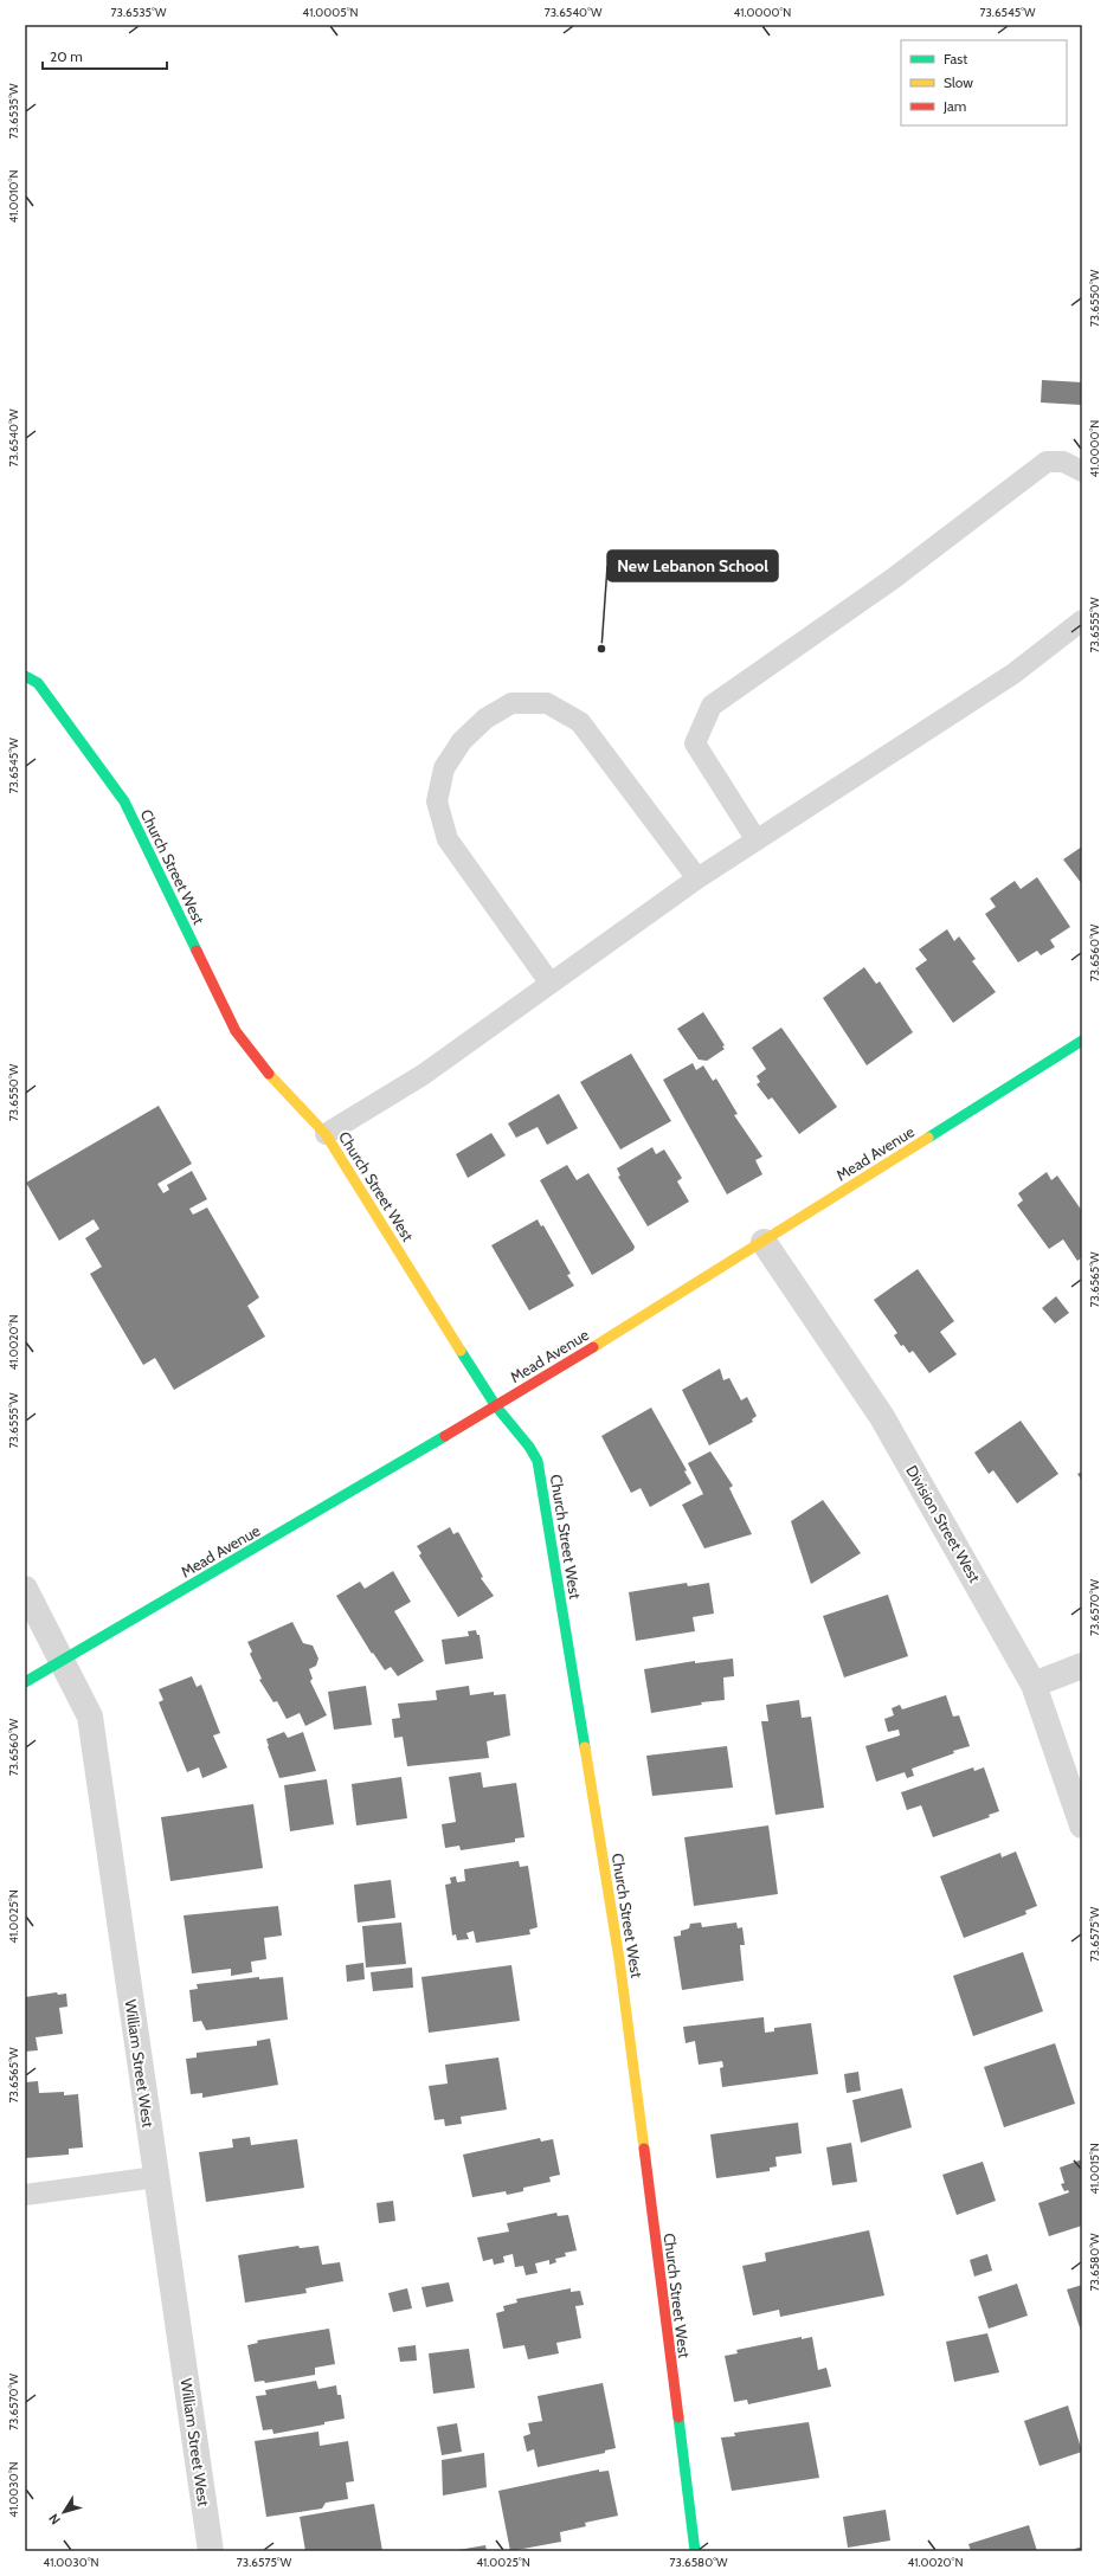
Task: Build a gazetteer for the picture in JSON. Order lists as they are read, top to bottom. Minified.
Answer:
{"streets":{"street":["Church Street West","Mead Avenue","Division Street West","William Street West"]},"crossings":[["Church Street West","Mead Avenue"],["Mead Avenue","Division Street West"],["Mead Avenue","William Street West"]],"places":["New Lebanon School"],"legend":["Fast","Slow","Jam"],"scale_bar":"20 m","north":"bottom left","coordinates":["73.6535°W","41.0005°N","73.6540°W","41.0000°N","73.6545°W","41.0010°N","73.6550°W","73.6555°W","73.6560°W","73.6565°W","41.0020°N","73.6570°W","41.0025°N","73.6575°W","41.0015°N","73.6580°W","41.0030°N"]}
